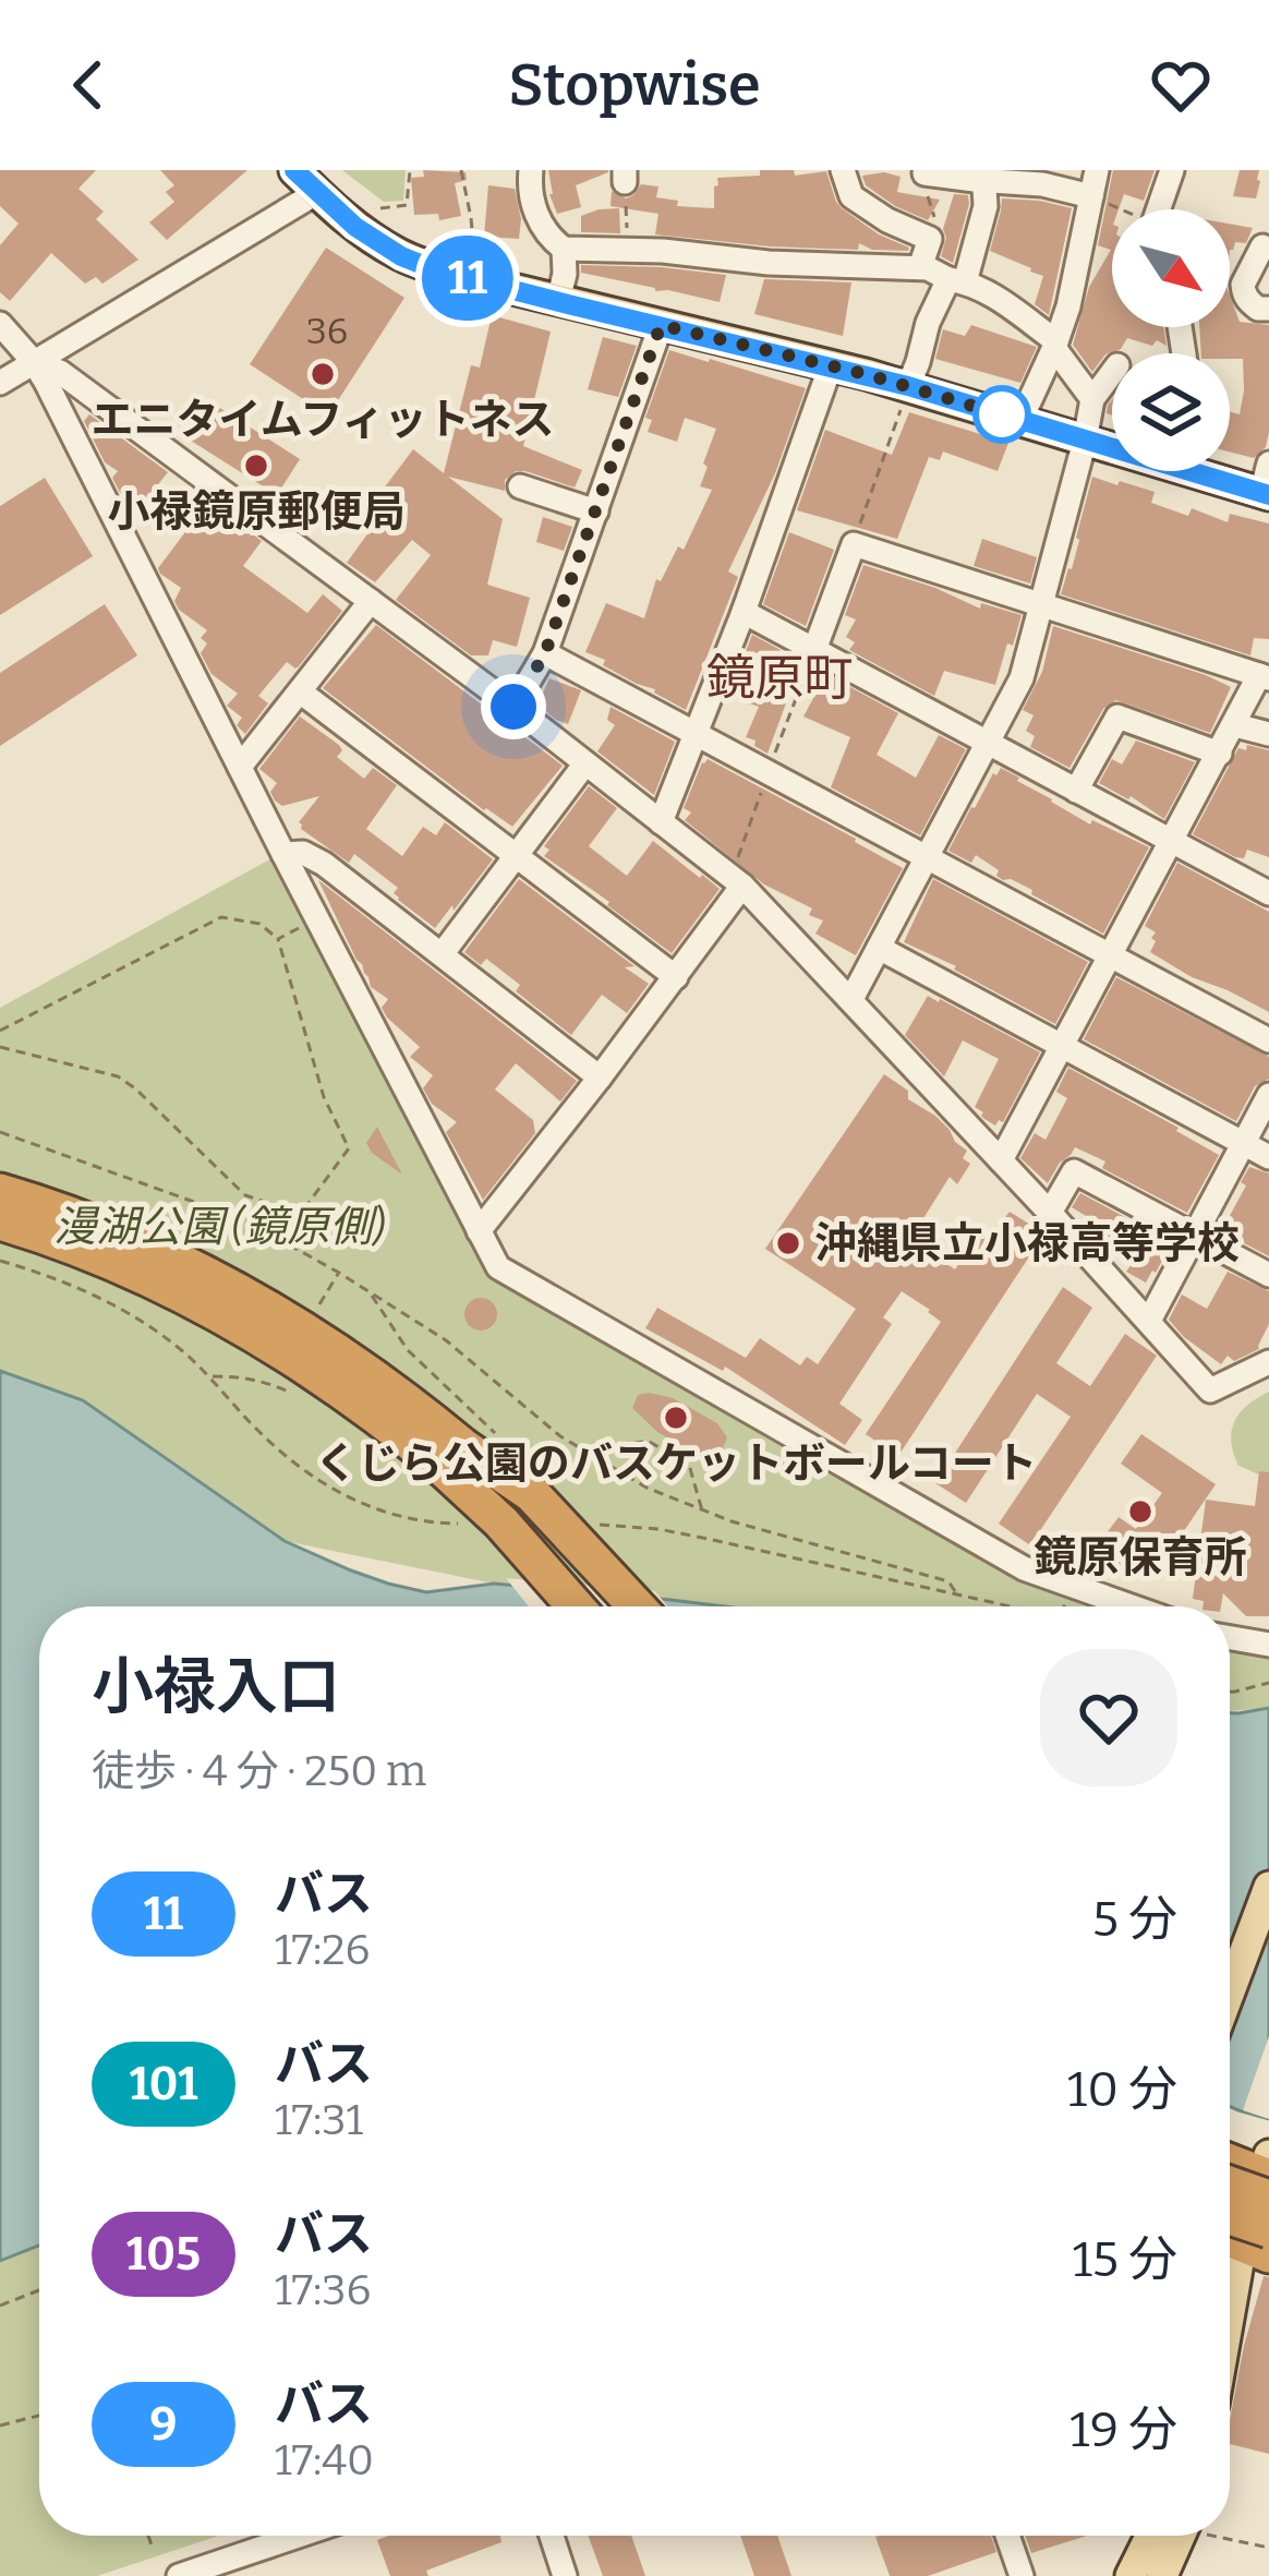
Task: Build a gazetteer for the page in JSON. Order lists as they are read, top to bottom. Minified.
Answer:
{"districts":["鏡原町"],"parks":["漫湖公園 (鏡原側)"],"places":["エニタイムフィットネス","小禄鏡原郵便局","沖縄県立小禄高等学校","くじら公園のバスケットボールコート","鏡原保育所"],"lines":["bus line 11"],"house_numbers":["36"],"north":"bottom right","page":{"header":"Stopwise","on_map":"11","heading":["小禄入口","徒歩 · 4 分 · 250 m"],"list":[{"mark":"11","name":"バス","note":"17:26","value":"5 分"},{"mark":"101","name":"バス","note":"17:31","value":"10 分"},{"mark":"105","name":"バス","note":"17:36","value":"15 分"},{"mark":"9","name":"バス","note":"17:40","value":"19 分"}]}}
